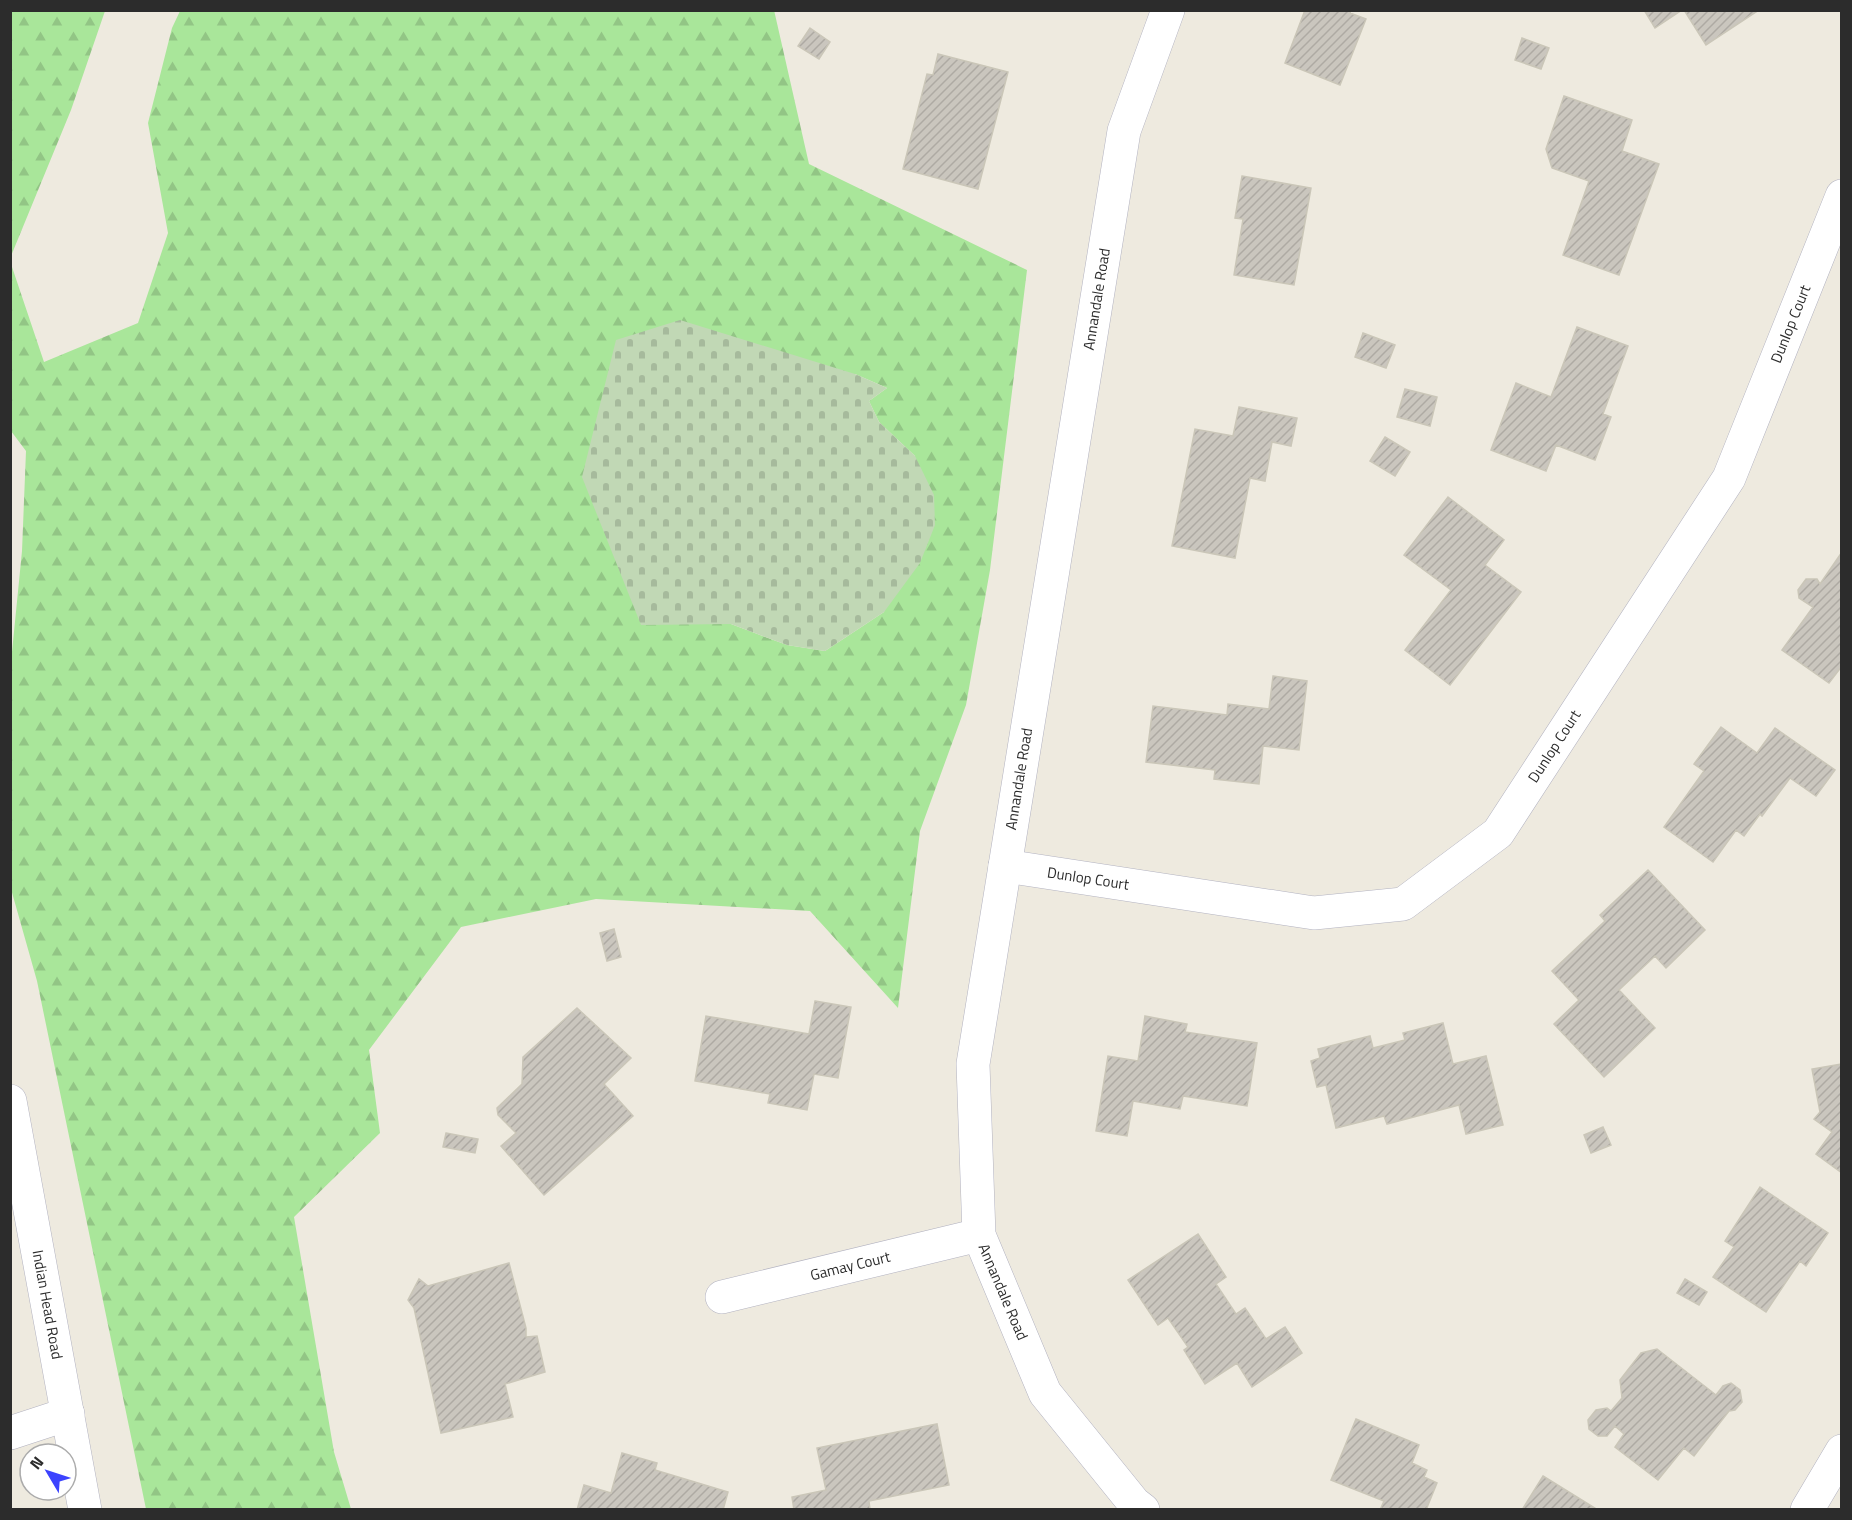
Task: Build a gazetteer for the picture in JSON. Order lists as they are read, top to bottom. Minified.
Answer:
{"streets":{"street":["Annandale Road","Dunlop Court","Gamay Court","Indian Head Road"]},"crossings":[["Annandale Road","Dunlop Court"],["Annandale Road","Gamay Court"]],"north":"top left"}
